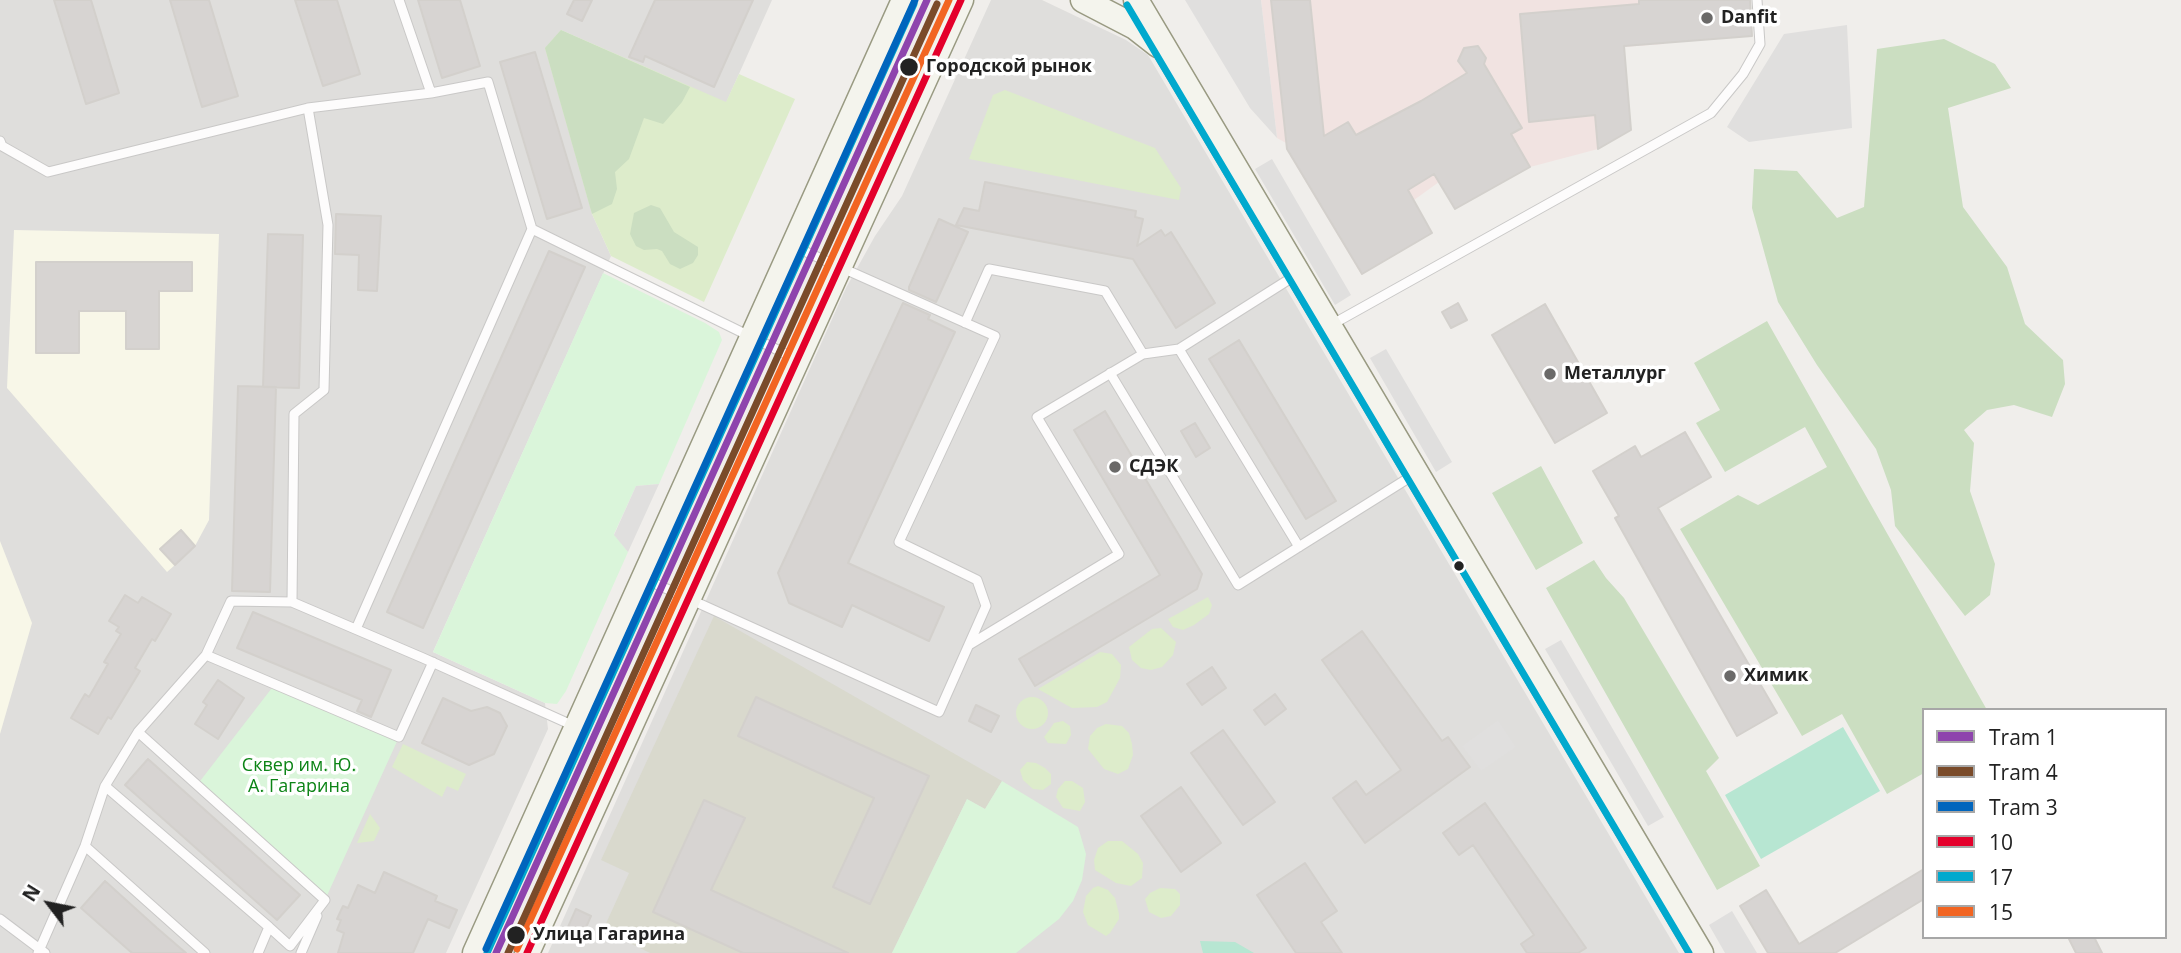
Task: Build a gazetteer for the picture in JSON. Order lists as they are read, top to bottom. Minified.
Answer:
{"parks":["Сквер им. Ю. А. Гагарина"],"places":["Danfit","Городской рынок","Металлург","СДЭК","Химик","Улица Гагарина"],"lines":["tram line 1","tram line 3","transit line 10","transit line 15","tram line 4","transit line 17"],"legend":["Tram 1","Tram 4","Tram 3","10","17","15"],"north":"top left"}
